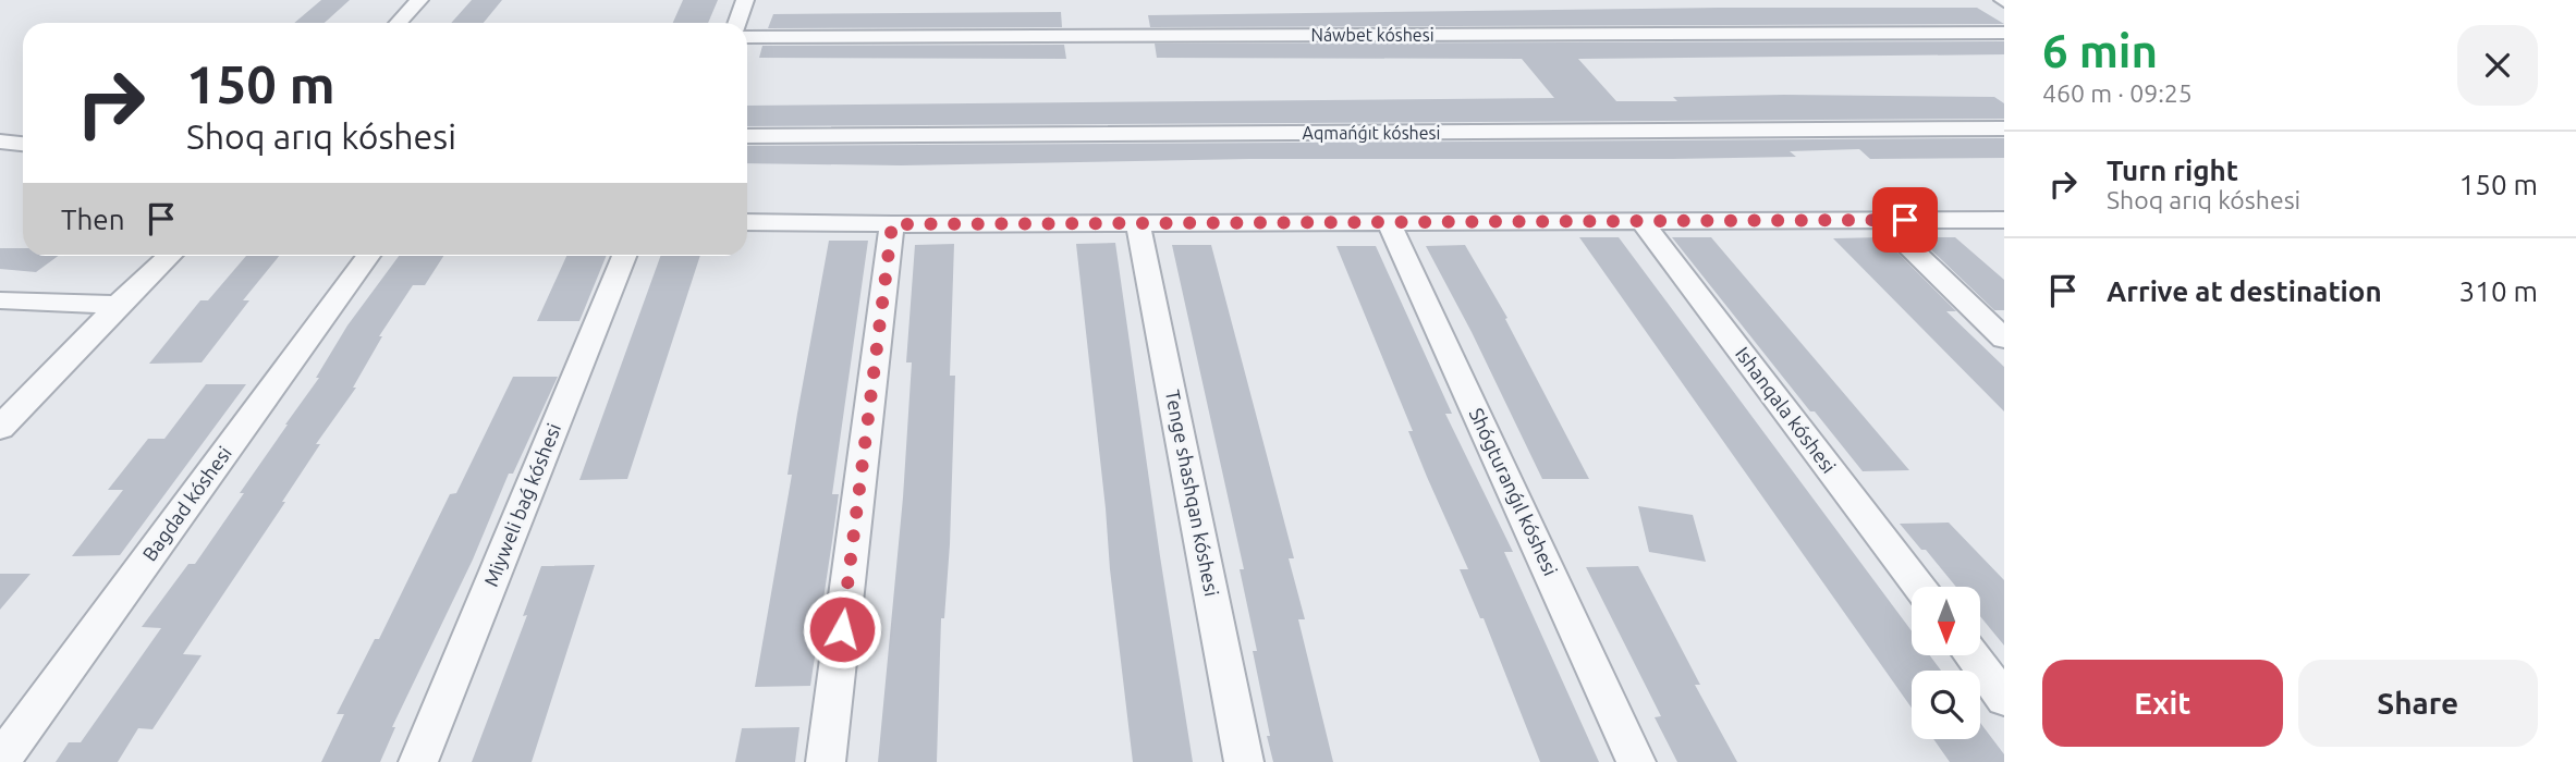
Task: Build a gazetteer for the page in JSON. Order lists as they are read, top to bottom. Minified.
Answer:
{"streets":{"street":["Náwbet kóshesi","Aqmańǵıt kóshesi","Ishanqala kóshesi","Shógturanǵıl kóshesi","Tenge shashqan kóshesi","Bagdad kóshesi","Miyweli baǵ kóshesi"]},"north":"bottom","page":{"heading":["6 min","460 m · 09:25"],"turn":["150 m","Shoq arıq kóshesi"],"list":[{"name":"Turn right","note":"Shoq arıq kóshesi","value":"150 m"},{"name":"Arrive at destination","value":"310 m"}],"then":"Then","buttons":["Exit","Share"]}}
